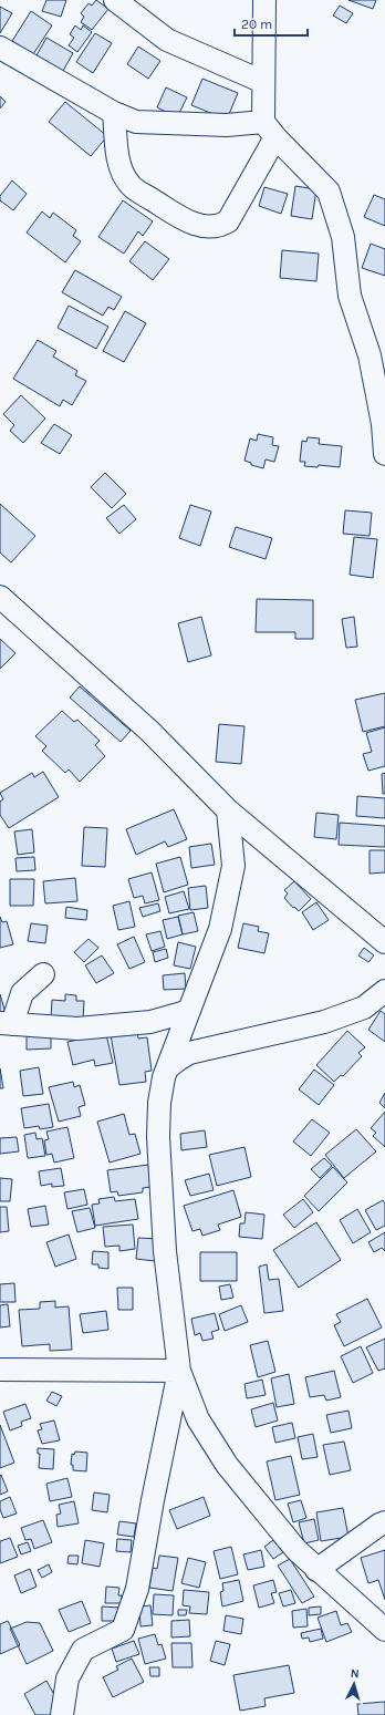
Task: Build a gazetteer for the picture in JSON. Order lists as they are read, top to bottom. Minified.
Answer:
{"scale_bar":"20 m","north":"top"}
